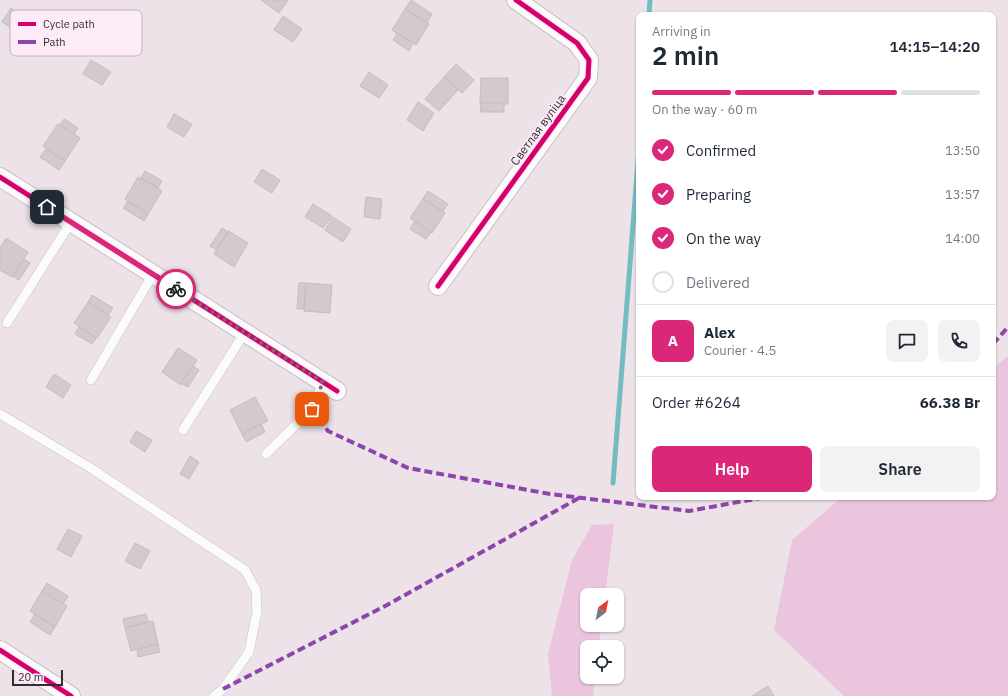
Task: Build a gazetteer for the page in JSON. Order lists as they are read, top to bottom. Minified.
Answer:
{"streets":{"street":["Светлая вуліца"]},"legend":["Cycle path","Path"],"scale_bar":"20 m","north":"top right","page":{"heading":["2 min","Arriving in","14:15–14:20"],"panel":["Alex","Courier · 4.5","Order #6264","66.38 Br"],"bar":"On the way · 60 m","list":[["Confirmed","13:50"],["Preparing","13:57"],["On the way","14:00"],"Delivered"],"round":"A","buttons":["Help","Share"],"scale":"20 m"}}
